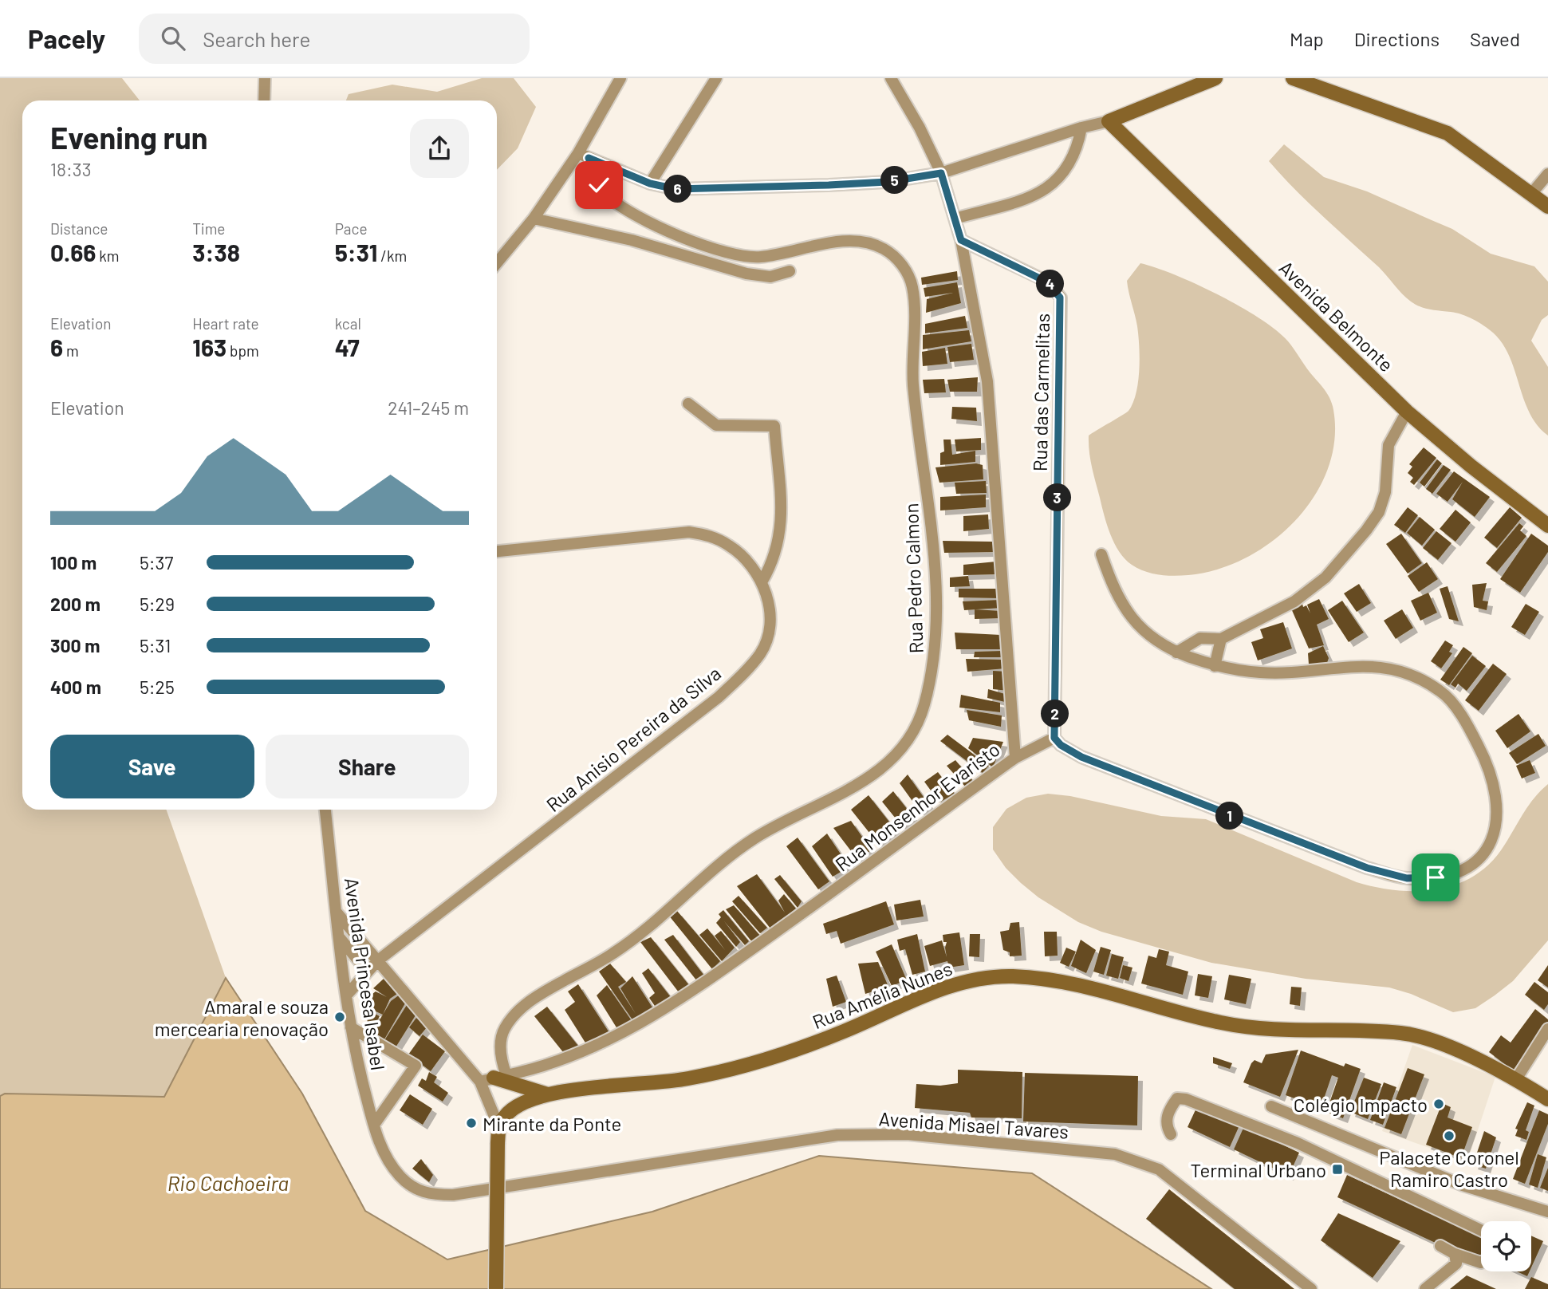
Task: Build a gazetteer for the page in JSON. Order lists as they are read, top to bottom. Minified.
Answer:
{"streets":{"main road":["Avenida Belmonte","Rua Amélia Nunes"],"street":["Rua das Carmelitas","Rua Pedro Calmon","Rua Anisio Pereira da Silva","Rua Monsenhor Evaristo","Avenida Princesa Isabel","Avenida Misael Tavares"]},"crossings":[["Rua das Carmelitas","Rua Monsenhor Evaristo"],["Rua Pedro Calmon","Rua Monsenhor Evaristo"],["Rua Anisio Pereira da Silva","Avenida Princesa Isabel"],["Avenida Princesa Isabel","Avenida Misael Tavares"]],"water":["Rio Cachoeira"],"places":{"other":["Amaral e souza mercearia renovação","Colégio Impacto","Mirante da Ponte","Palacete Coronel Ramiro Castro"],"transit":["Terminal Urbano"]},"page":{"header":"Pacely","search":"Search here","nav":["Map","Directions","Saved"],"heading":["Evening run","18:33"],"pins":["5","6","4","3","2","1"],"stats":[["Distance","0.66 km"],["Time","3:38"],["Pace","5:31 /km"],["Elevation","6 m"],["Heart rate","163 bpm"],["kcal","47"]],"chart":["Elevation","241–245 m"],"list":[{"name":"100 m","note":"5:37"},{"name":"200 m","note":"5:29"},{"name":"300 m","note":"5:31"},{"name":"400 m","note":"5:25"}],"buttons":["Save","Share"]}}
